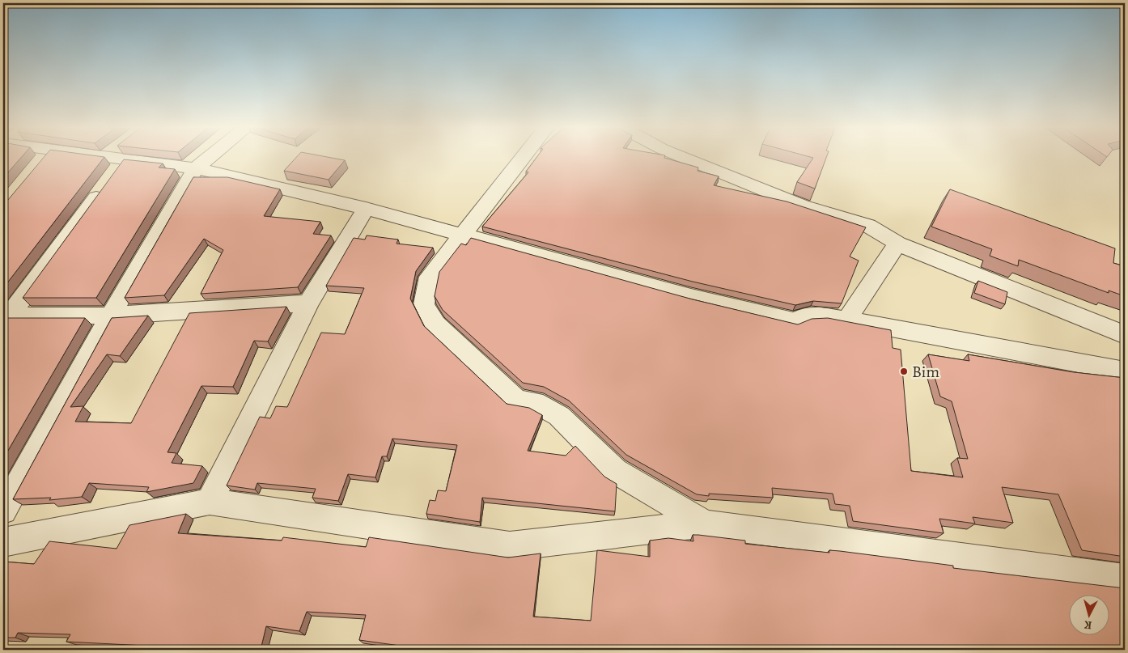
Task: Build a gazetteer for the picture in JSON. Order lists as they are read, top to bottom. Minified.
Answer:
{"places":["Bim"],"north":"bottom"}
